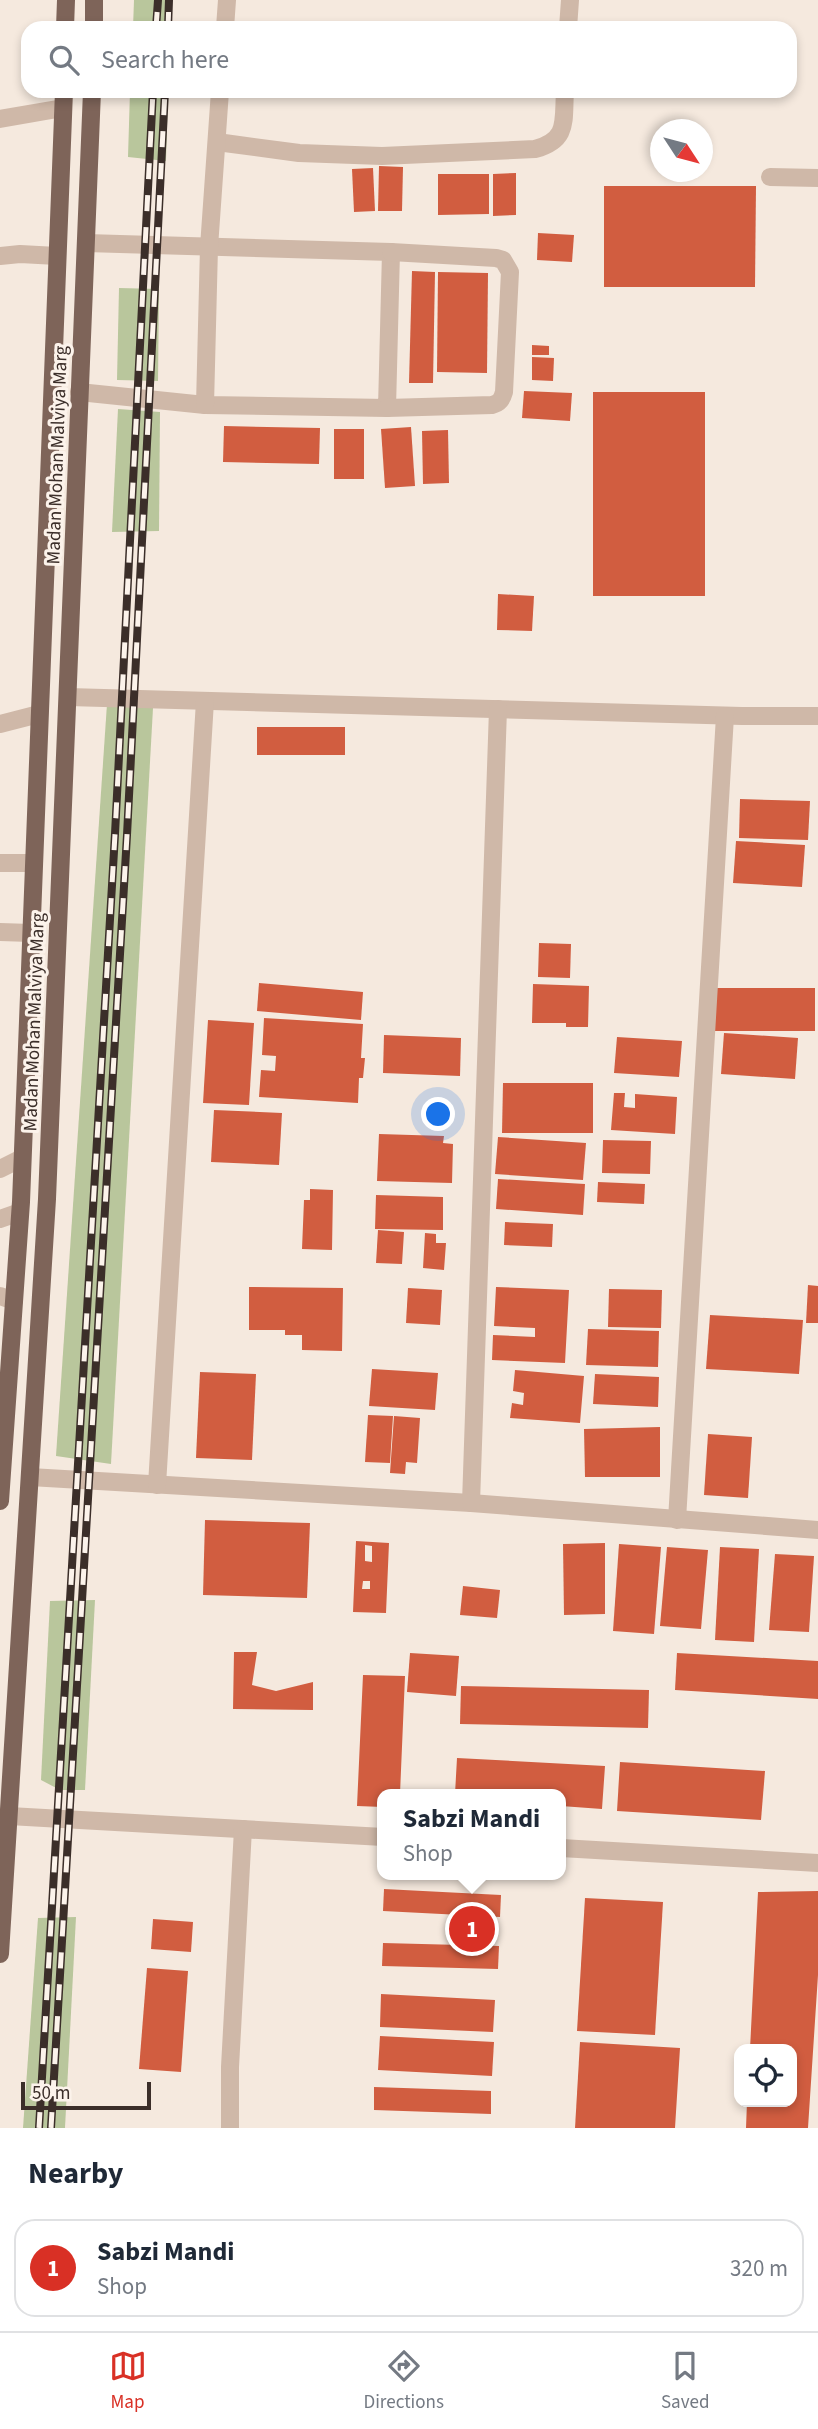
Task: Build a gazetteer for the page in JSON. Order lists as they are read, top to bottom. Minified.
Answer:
{"streets":{"main road":["Madan Mohan Malviya Marg"]},"scale_bar":"50 m","north":"bottom right","page":{"search":"Search here","popup":["Sabzi Mandi","Shop"],"pins":"1","scale":"50 m","heading":"Nearby","list":[{"mark":"1","name":"Sabzi Mandi","note":"Shop","value":"320 m"}],"nav":["Map","Directions","Saved"]}}
